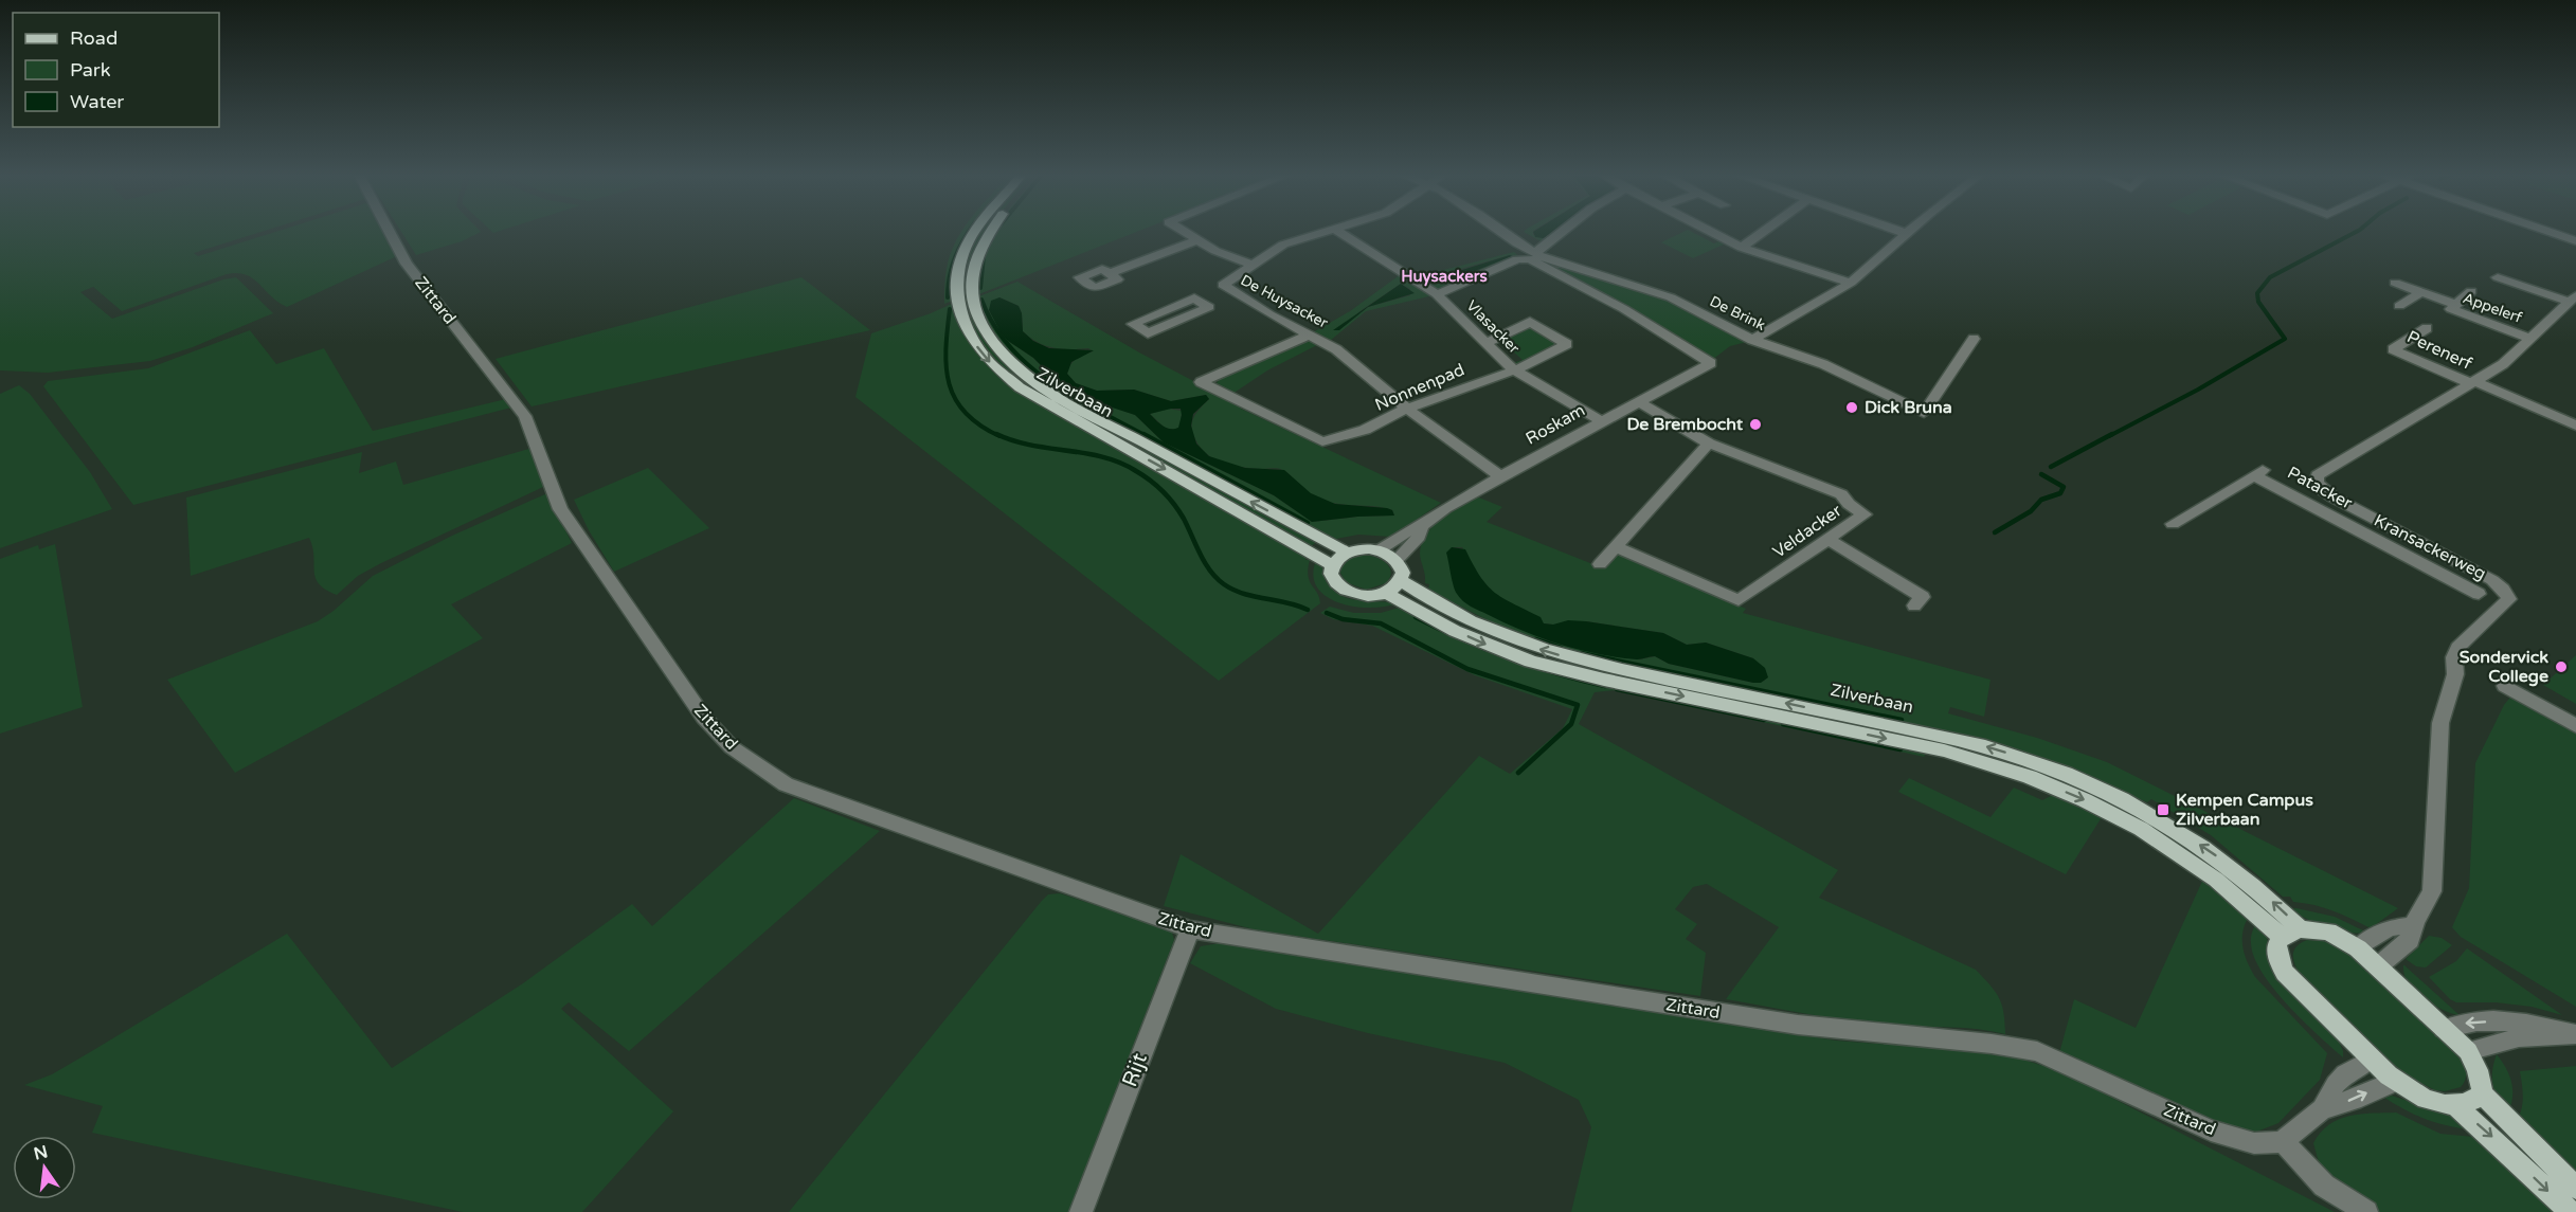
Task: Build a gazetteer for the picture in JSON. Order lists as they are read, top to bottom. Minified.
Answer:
{"streets":{"main road":["Zilverbaan"],"street":["Zittard","De Huysacker","Appelerf","De Brink","Vlasacker","Perenerf","Nonnenpad","Roskam","Patacker","Veldacker","Kransackerweg","Rijt"]},"crossings":[["Zittard","Rijt"],["De Huysacker","Nonnenpad"],["De Huysacker","Roskam"],["Appelerf","Kransackerweg"],["De Brink","Roskam"],["Vlasacker","Nonnenpad"],["Vlasacker","Roskam"],["Perenerf","Kransackerweg"],["Zilverbaan","Roskam"],["Roskam","Veldacker"]],"districts":["Huysackers"],"places":{"other":["Dick Bruna","De Brembocht","Sondervick College"],"transit":["Kempen Campus Zilverbaan"]},"legend":["Road","Park","Water"],"north":"top"}
